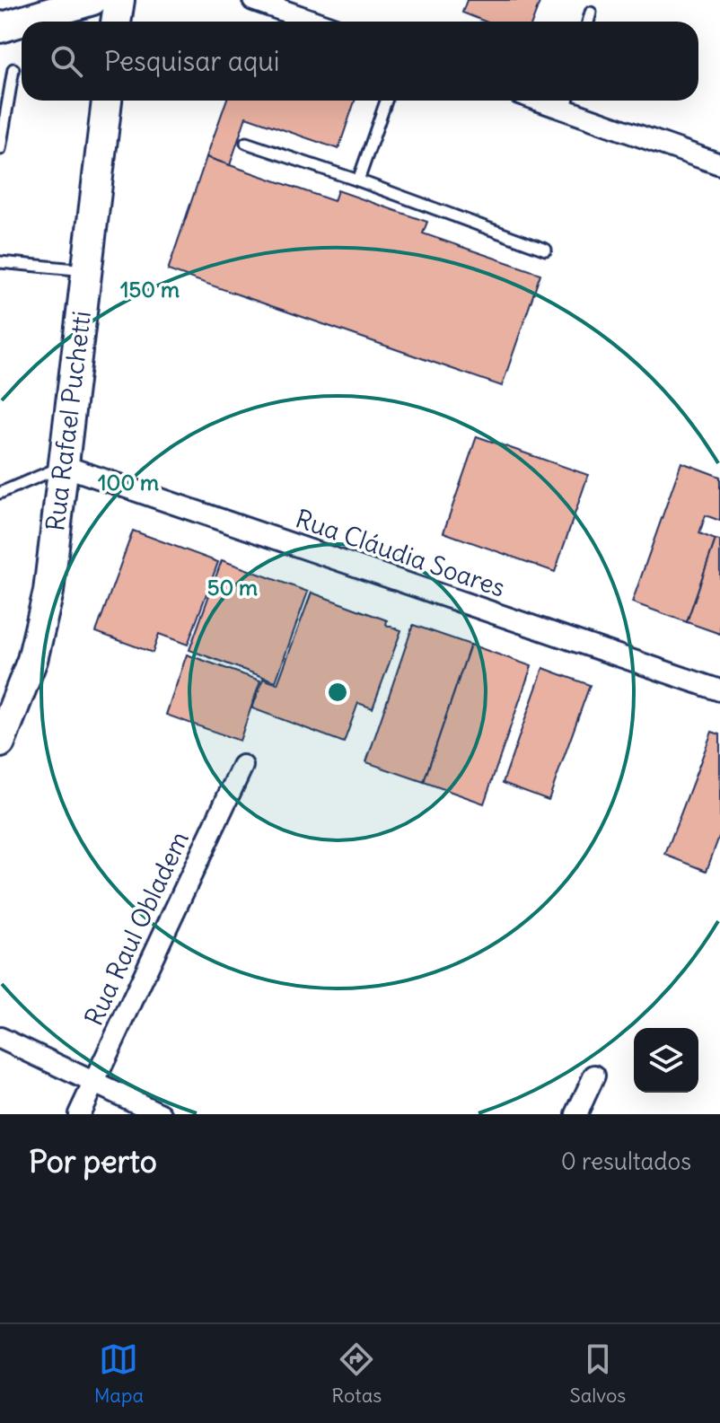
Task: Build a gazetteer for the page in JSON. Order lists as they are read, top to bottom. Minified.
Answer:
{"streets":{"street":["Rua Rafael Puchetti","Rua Cláudia Soares","Rua Raul Obladem"]},"crossings":[["Rua Rafael Puchetti","Rua Cláudia Soares"]],"page":{"search":"Pesquisar aqui","heading":["Por perto","0 resultados"],"nav":["Mapa","Rotas","Salvos"]},"rings":["150 m","100 m","50 m"]}
